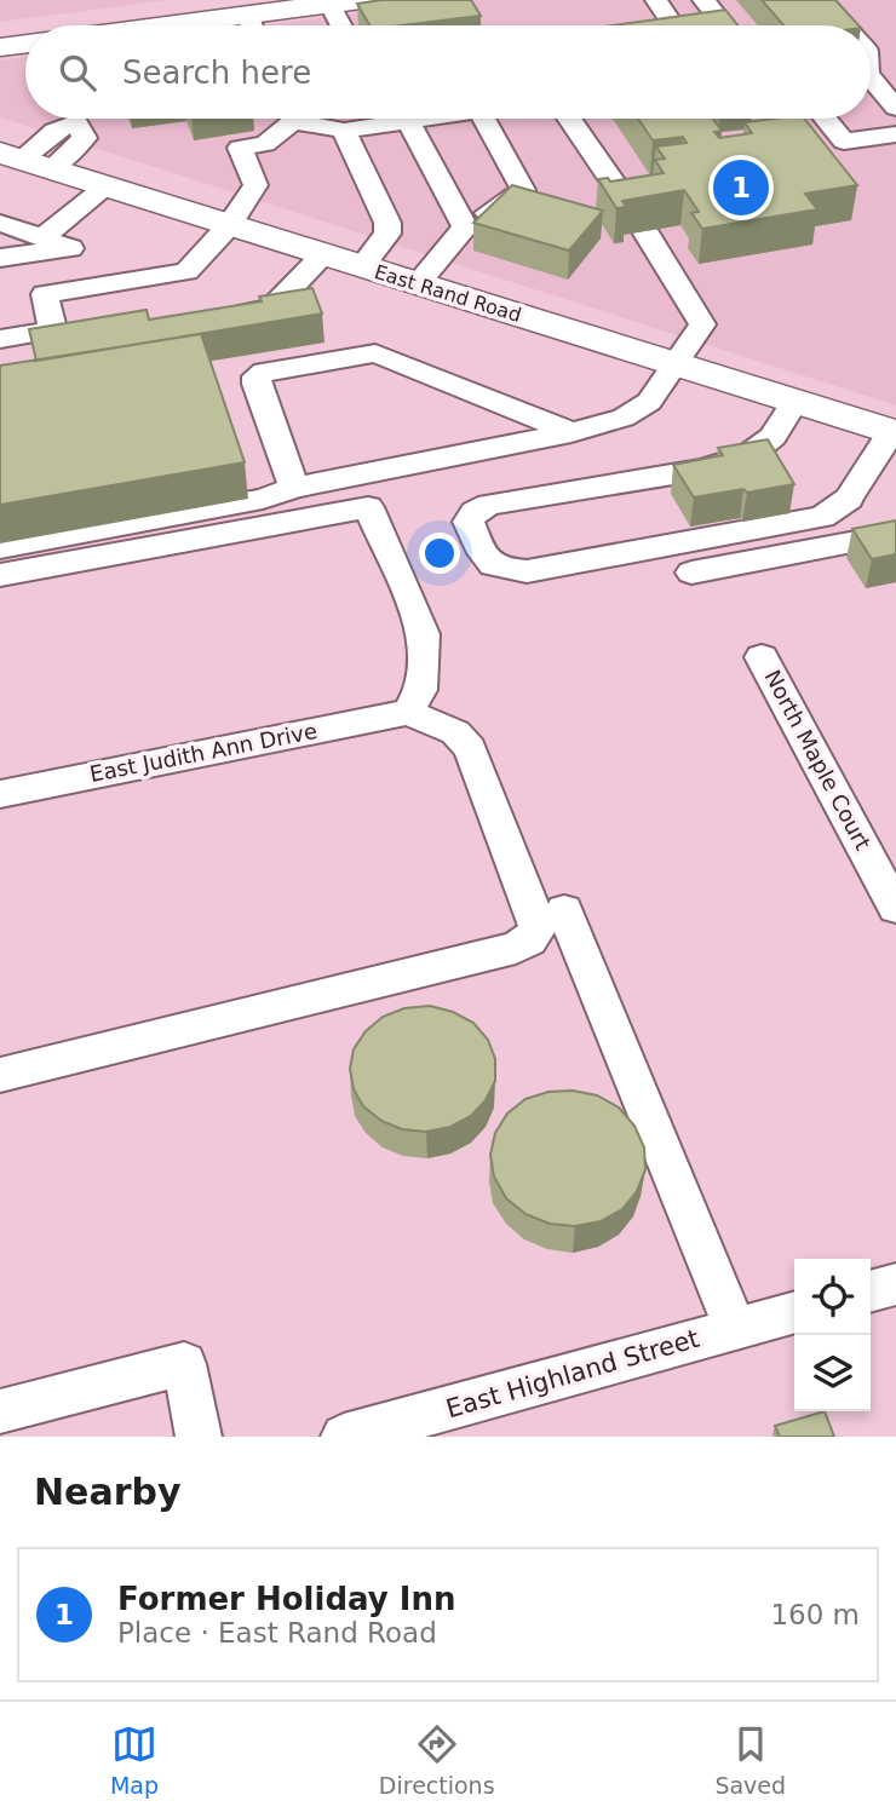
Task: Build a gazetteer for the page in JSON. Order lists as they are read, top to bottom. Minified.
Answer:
{"streets":{"main road":["East Rand Road"],"street":["East Judith Ann Drive","North Maple Court","East Highland Street"]},"page":{"search":"Search here","pins":"1","heading":"Nearby","list":[{"mark":"1","name":"Former Holiday Inn","note":"Place · East Rand Road","value":"160 m"}],"nav":["Map","Directions","Saved"]}}
